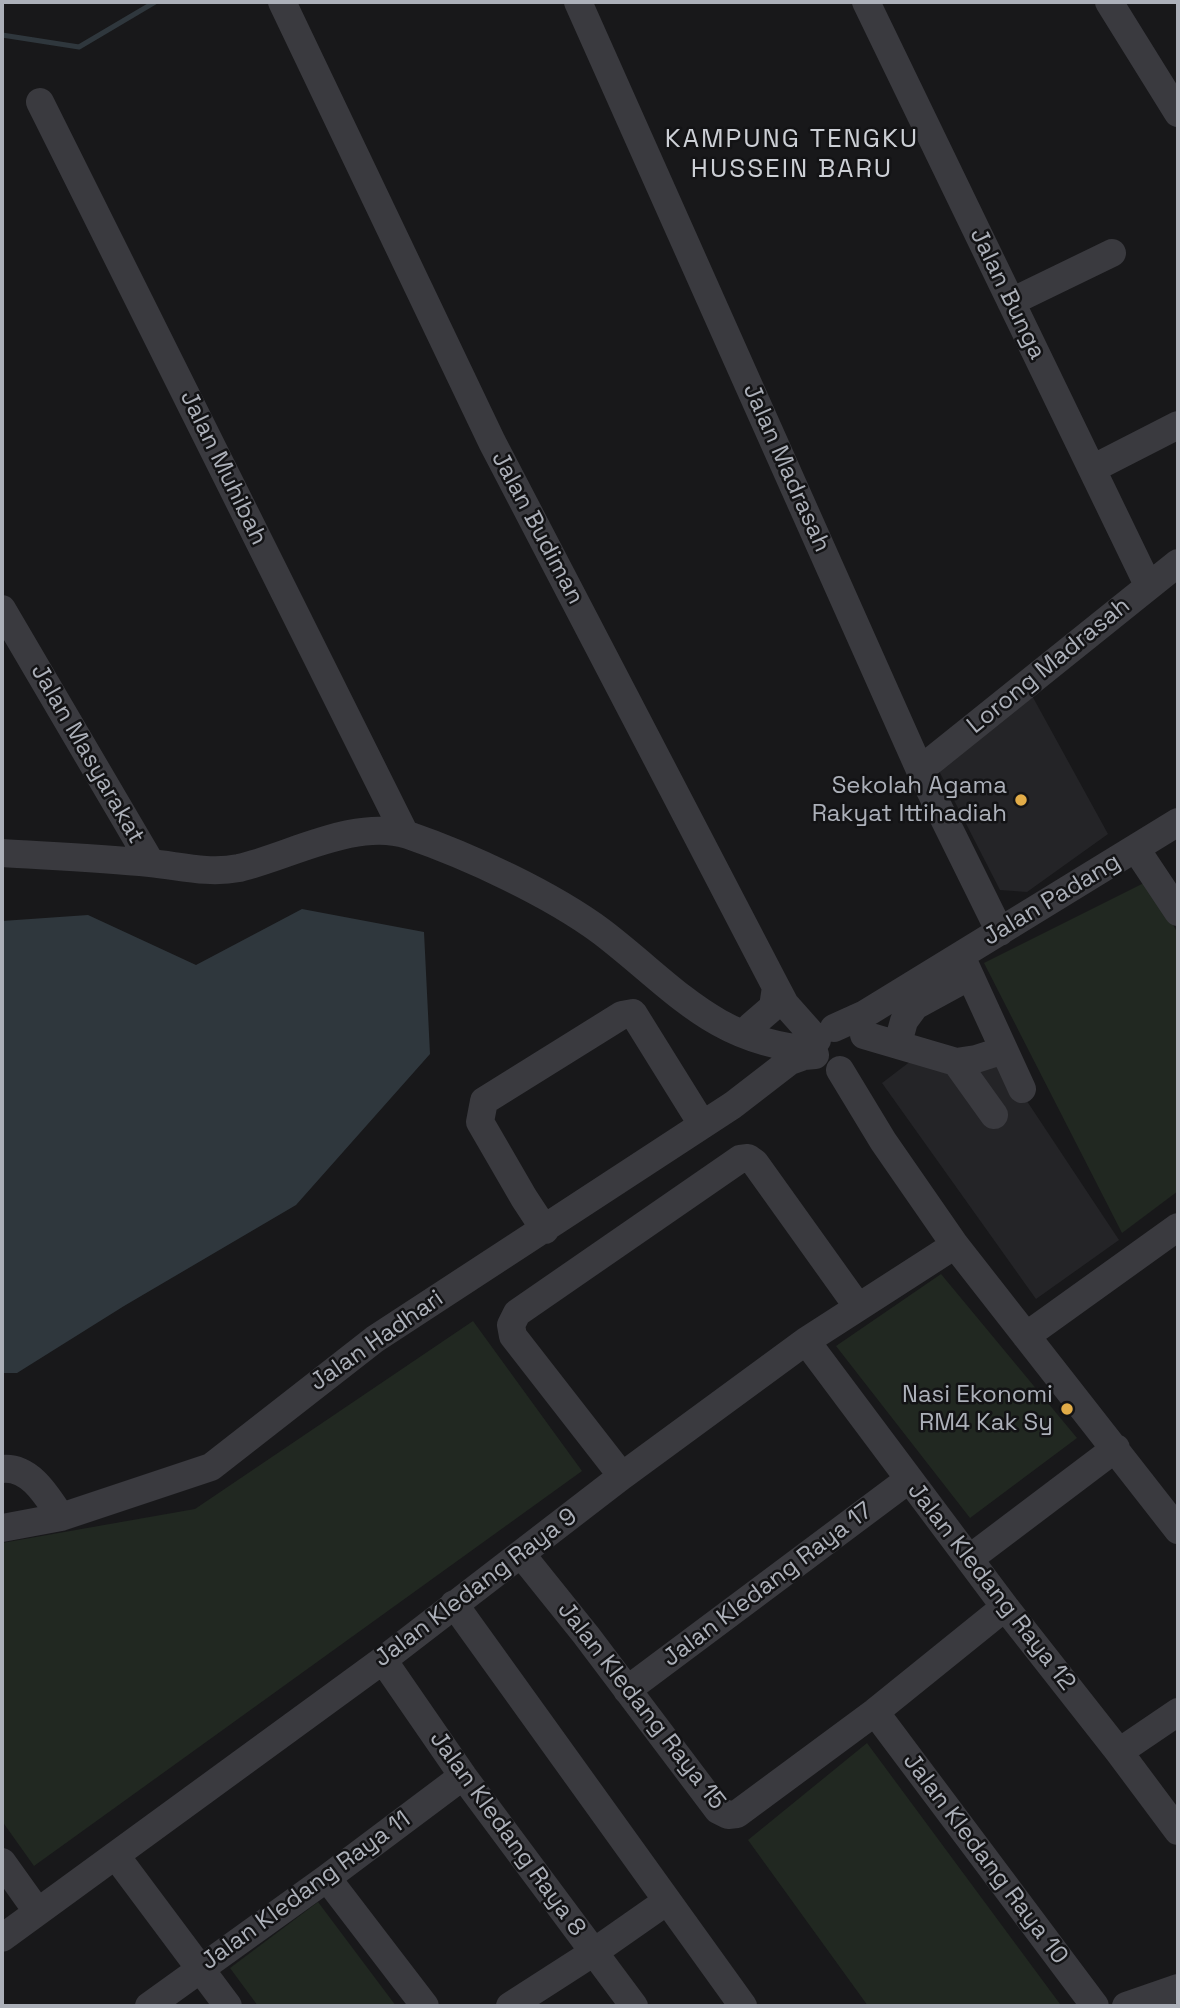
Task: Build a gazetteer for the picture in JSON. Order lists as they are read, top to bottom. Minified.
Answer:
{"streets":{"street":["Jalan Bunga","Jalan Muhibah","Jalan Madrasah","Jalan Budiman","Lorong Madrasah","Jalan Masyarakat","Jalan Padang","Jalan Hadhari","Jalan Kledang Raya 17","Jalan Kledang Raya 12","Jalan Kledang Raya 9","Jalan Kledang Raya 15","Jalan Kledang Raya 8","Jalan Kledang Raya 10","Jalan Kledang Raya 11"]},"crossings":[["Jalan Bunga","Lorong Madrasah"],["Jalan Madrasah","Lorong Madrasah"],["Jalan Madrasah","Jalan Padang"],["Jalan Budiman","Jalan Padang"],["Jalan Budiman","Jalan Hadhari"],["Jalan Padang","Jalan Hadhari"],["Jalan Kledang Raya 17","Jalan Kledang Raya 12"],["Jalan Kledang Raya 17","Jalan Kledang Raya 15"],["Jalan Kledang Raya 12","Jalan Kledang Raya 9"],["Jalan Kledang Raya 12","Jalan Kledang Raya 15"],["Jalan Kledang Raya 9","Jalan Kledang Raya 15"],["Jalan Kledang Raya 9","Jalan Kledang Raya 8"],["Jalan Kledang Raya 15","Jalan Kledang Raya 10"],["Jalan Kledang Raya 8","Jalan Kledang Raya 11"]],"districts":["KAMPUNG TENGKU HUSSEIN BARU"],"places":["Sekolah Agama Rakyat Ittihadiah","Nasi Ekonomi RM4 Kak Sy"]}
